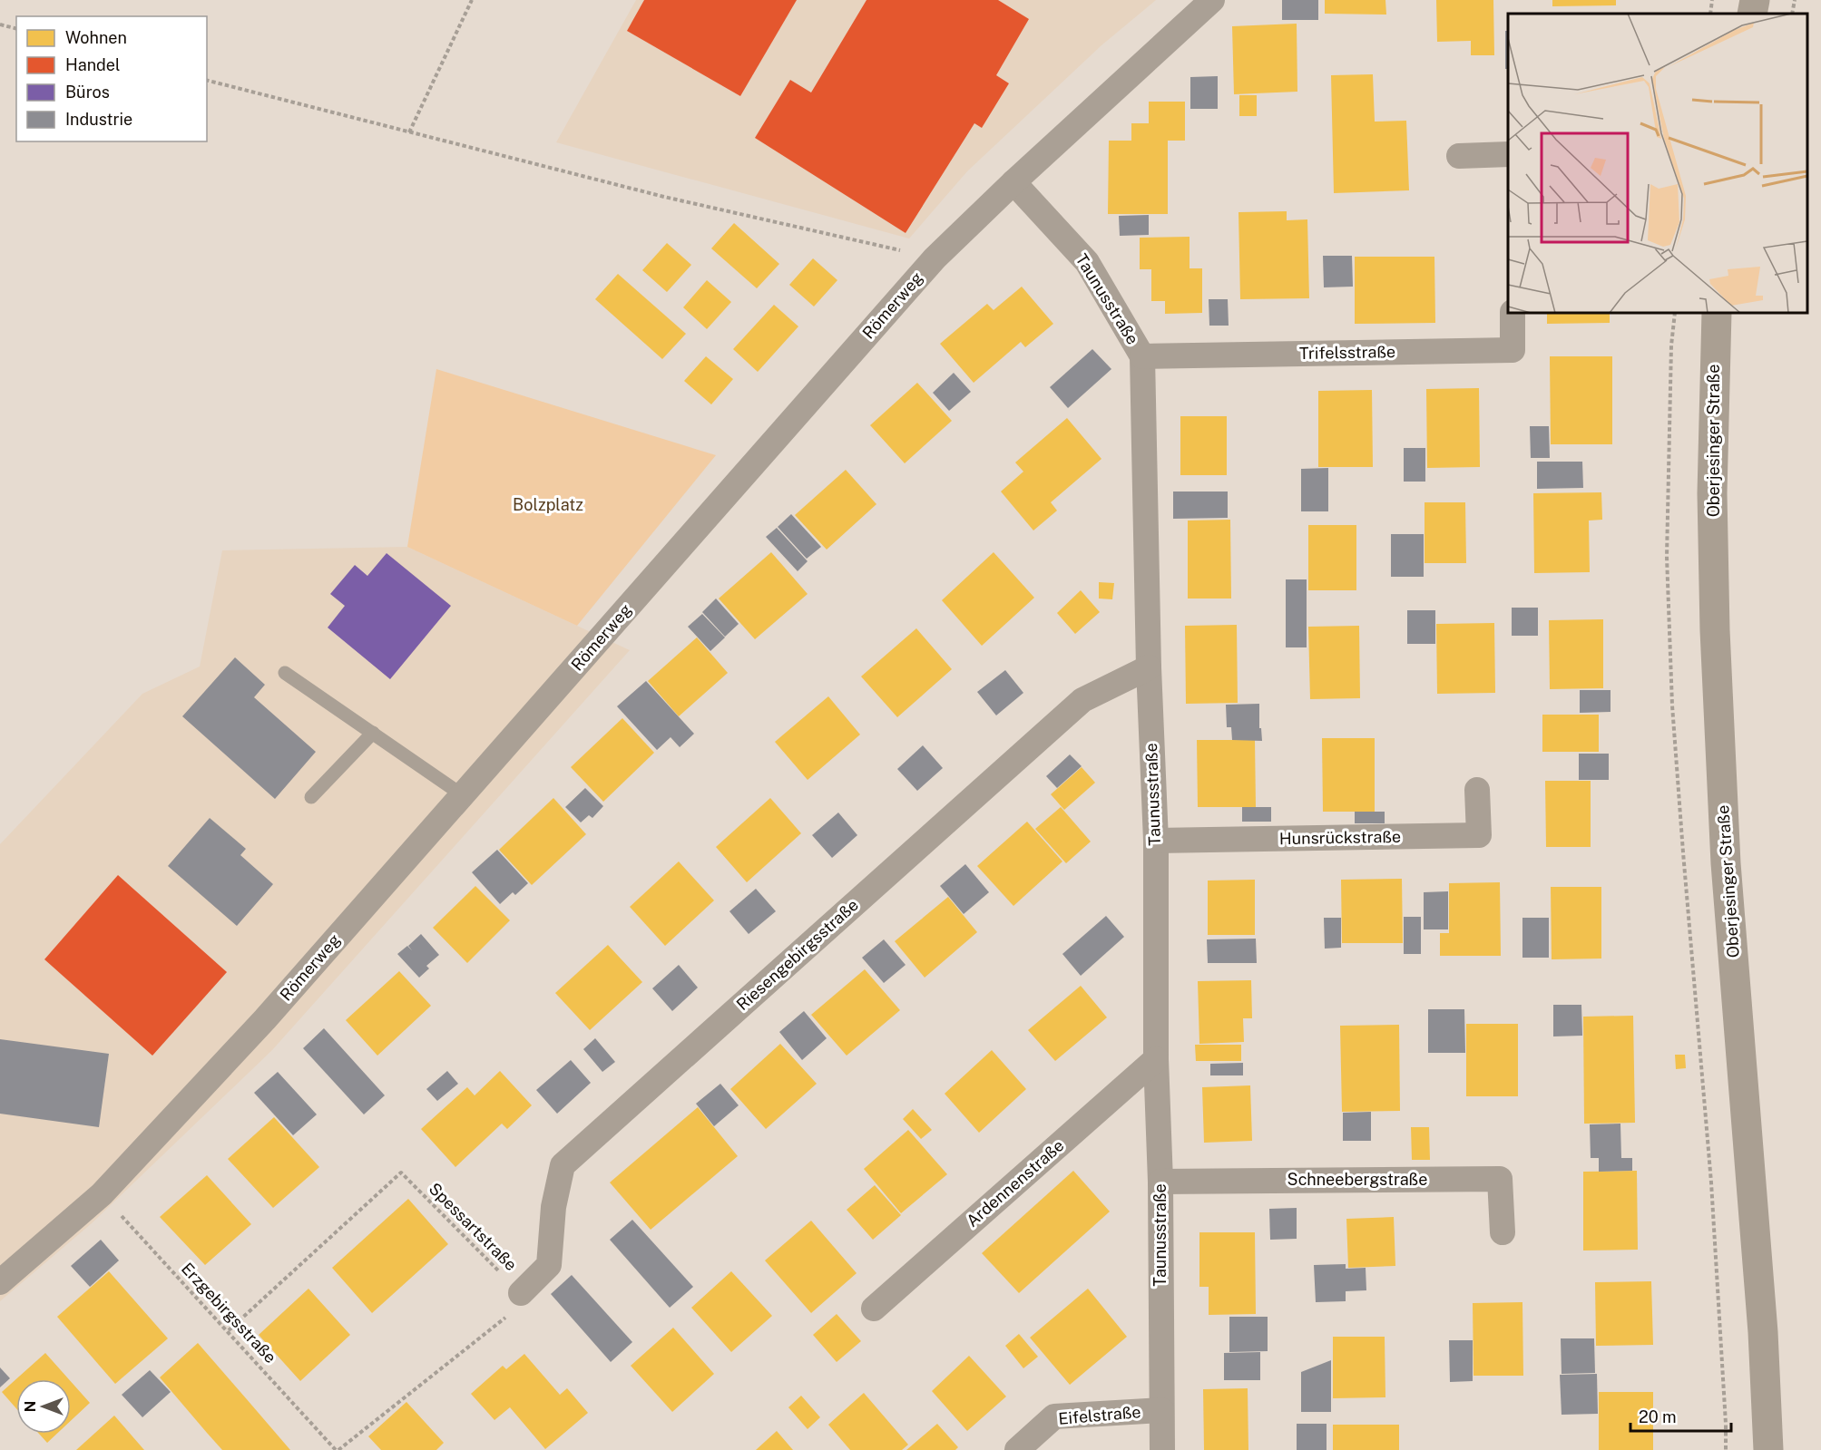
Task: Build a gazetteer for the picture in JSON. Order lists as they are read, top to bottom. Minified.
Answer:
{"streets":{"main road":["Oberjesinger Straße"],"street":["Taunusstraße","Römerweg","Trifelsstraße","Hunsrückstraße","Riesengebirgsstraße","Schneebergstraße","Ardennenstraße","Eifelstraße"],"path":["Spessartstraße","Erzgebirgsstraße"]},"crossings":[["Taunusstraße","Römerweg"],["Taunusstraße","Trifelsstraße"],["Taunusstraße","Hunsrückstraße"],["Taunusstraße","Riesengebirgsstraße"],["Taunusstraße","Schneebergstraße"],["Taunusstraße","Ardennenstraße"],["Taunusstraße","Eifelstraße"],["Römerweg","Erzgebirgsstraße"],["Riesengebirgsstraße","Spessartstraße"],["Spessartstraße","Erzgebirgsstraße"]],"parks":["Bolzplatz"],"legend":["Wohnen","Handel","Büros","Industrie"],"scale_bar":"20 m","north":"left"}
